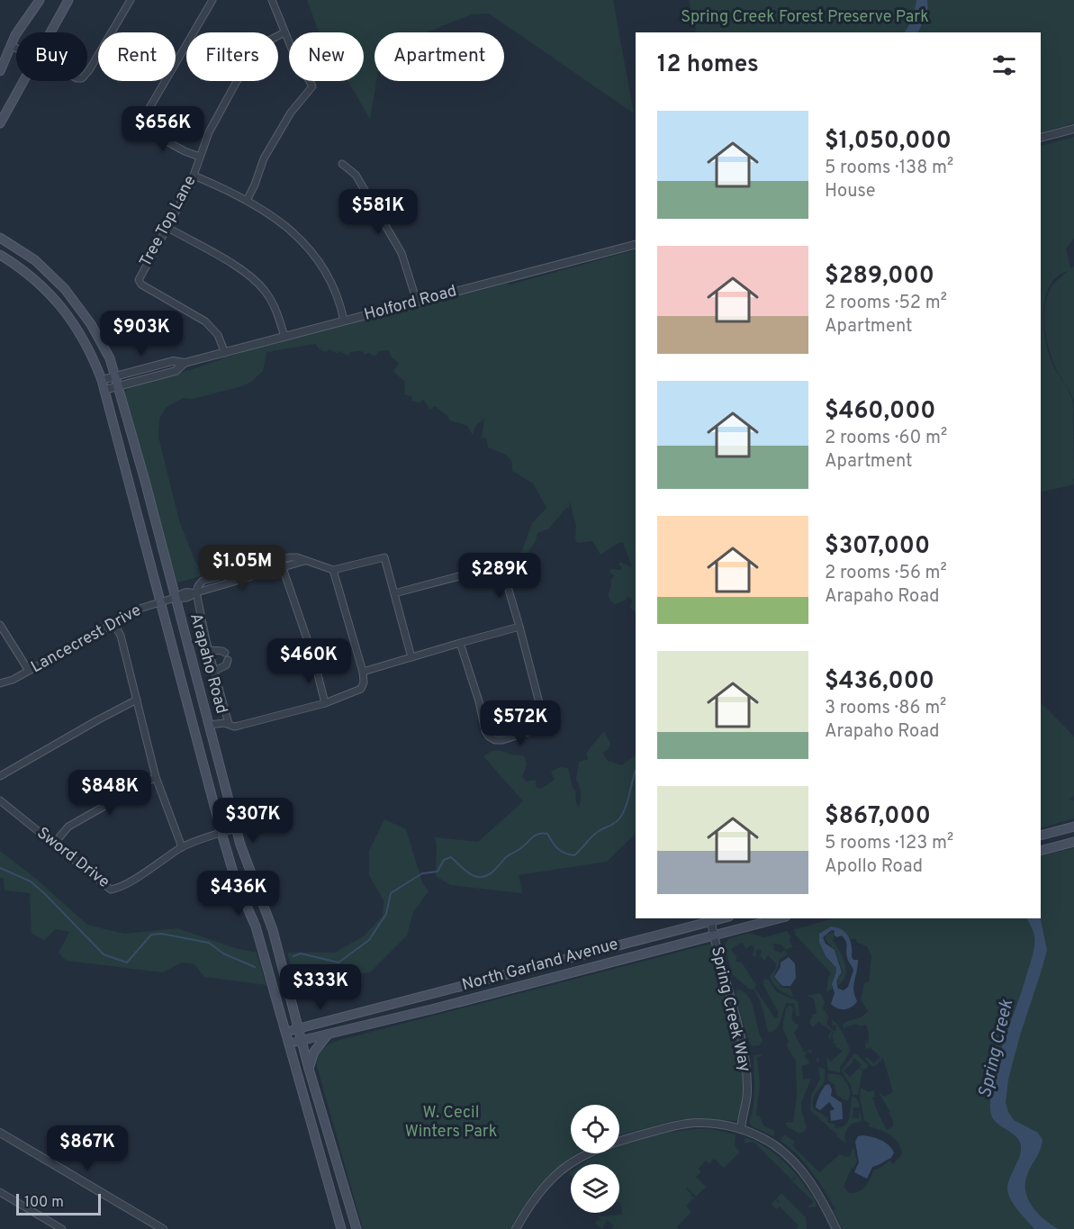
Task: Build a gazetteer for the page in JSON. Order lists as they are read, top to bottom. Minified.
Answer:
{"streets":{"main road":["Arapaho Road","North Garland Avenue"],"street":["Tree Top Lane","Holford Road","Lancecrest Drive","Sword Drive","Spring Creek Way"]},"crossings":[["Tree Top Lane","Holford Road"],["Holford Road","Arapaho Road"],["Lancecrest Drive","Arapaho Road"],["Arapaho Road","Sword Drive"],["Arapaho Road","North Garland Avenue"],["North Garland Avenue","Spring Creek Way"]],"water":["Spring Creek"],"parks":["Spring Creek Forest Preserve Park","W. Cecil Winters Park"],"scale_bar":"100 m","page":{"chip":["Buy","Rent","Filters","New","Apartment"],"heading":"12 homes","list":[{"name":"$1,050,000","note":"5 rooms · 138 m² · House"},{"name":"$289,000","note":"2 rooms · 52 m² · Apartment"},{"name":"$460,000","note":"2 rooms · 60 m² · Apartment"},{"name":"$307,000","note":"2 rooms · 56 m² · Arapaho Road"},{"name":"$436,000","note":"3 rooms · 86 m² · Arapaho Road"},{"name":"$867,000","note":"5 rooms · 123 m² · Apollo Road"}],"price":["$656K","$581K","$903K","$1.05M","$289K","$460K","$572K","$848K","$307K","$436K","$333K","$867K"],"scale":"100 m"}}
